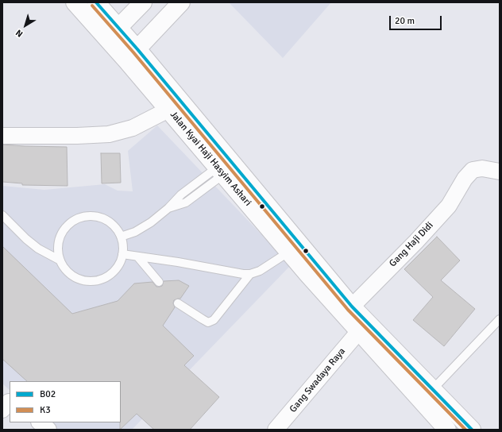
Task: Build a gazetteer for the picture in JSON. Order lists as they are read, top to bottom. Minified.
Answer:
{"streets":{"main road":["Jalan Kyai Haji Hasyim Ashari"],"street":["Gang Haji Didi","Gang Swadaya Raya"]},"crossings":[["Jalan Kyai Haji Hasyim Ashari","Gang Haji Didi"],["Jalan Kyai Haji Hasyim Ashari","Gang Swadaya Raya"]],"lines":["transit line B02","transit line K3"],"legend":["B02","K3"],"scale_bar":"20 m","north":"bottom left"}
